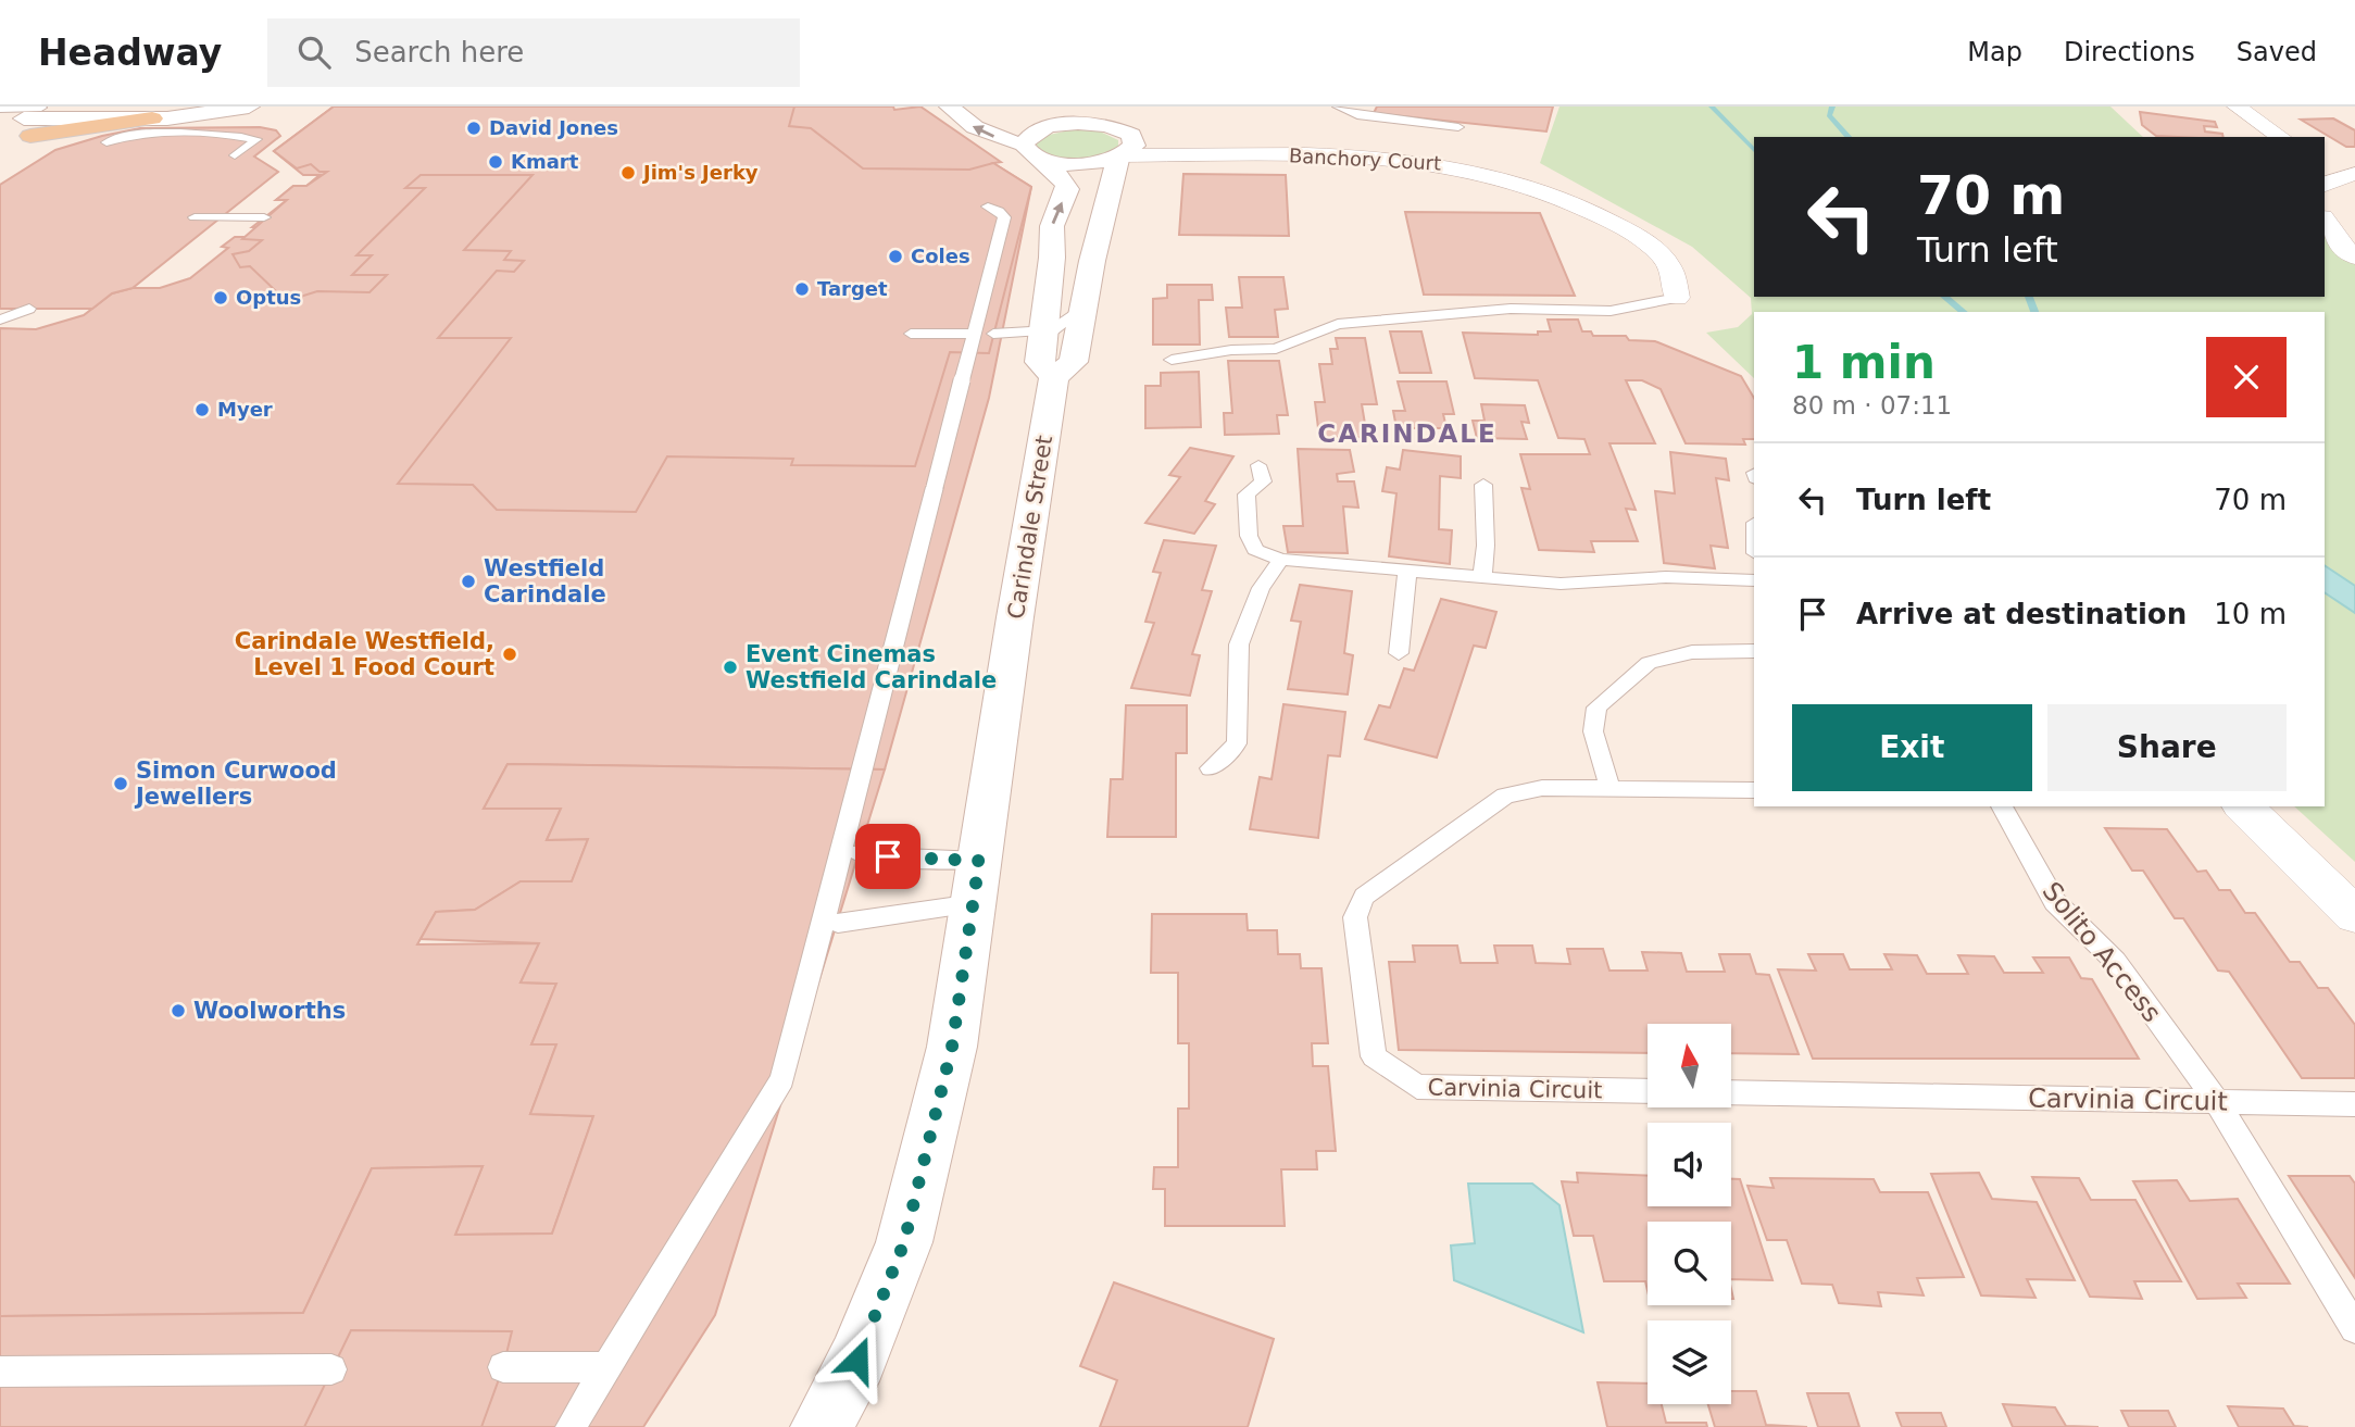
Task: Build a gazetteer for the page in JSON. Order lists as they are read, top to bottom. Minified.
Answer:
{"streets":{"street":["Banchory Court","Carindale Street"],"lane":["Solito Access","Carvinia Circuit"]},"crossings":[["Banchory Court","Carindale Street"],["Solito Access","Carvinia Circuit"]],"districts":["CARINDALE"],"places":["David Jones","Kmart","Jim's Jerky","Coles","Target","Optus","Myer","Westfield Carindale","Carindale Westfield, Level 1 Food Court","Event Cinemas Westfield Carindale","Simon Curwood Jewellers","Woolworths"],"north":"top","page":{"header":"Headway","search":"Search here","nav":["Map","Directions","Saved"],"turn":["70 m","Turn left"],"heading":["1 min","80 m · 07:11"],"list":[{"name":"Turn left","value":"70 m"},{"name":"Arrive at destination","value":"10 m"}],"buttons":["Exit","Share"]}}
